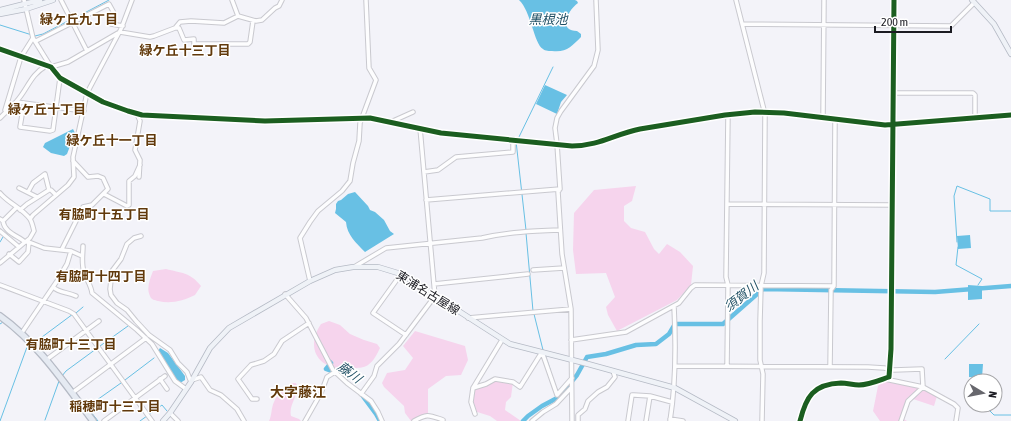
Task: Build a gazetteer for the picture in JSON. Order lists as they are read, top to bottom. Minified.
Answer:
{"streets":{"main road":["東浦名古屋線"]},"districts":["緑ケ丘九丁目","緑ケ丘十三丁目","緑ケ丘十丁目","緑ケ丘十一丁目","有脇町十五丁目","有脇町十四丁目","有脇町十三丁目","大字藤江","稲穂町十三丁目"],"water":["黒根池","須賀川","藤川"],"scale_bar":"200 m","north":"right"}
